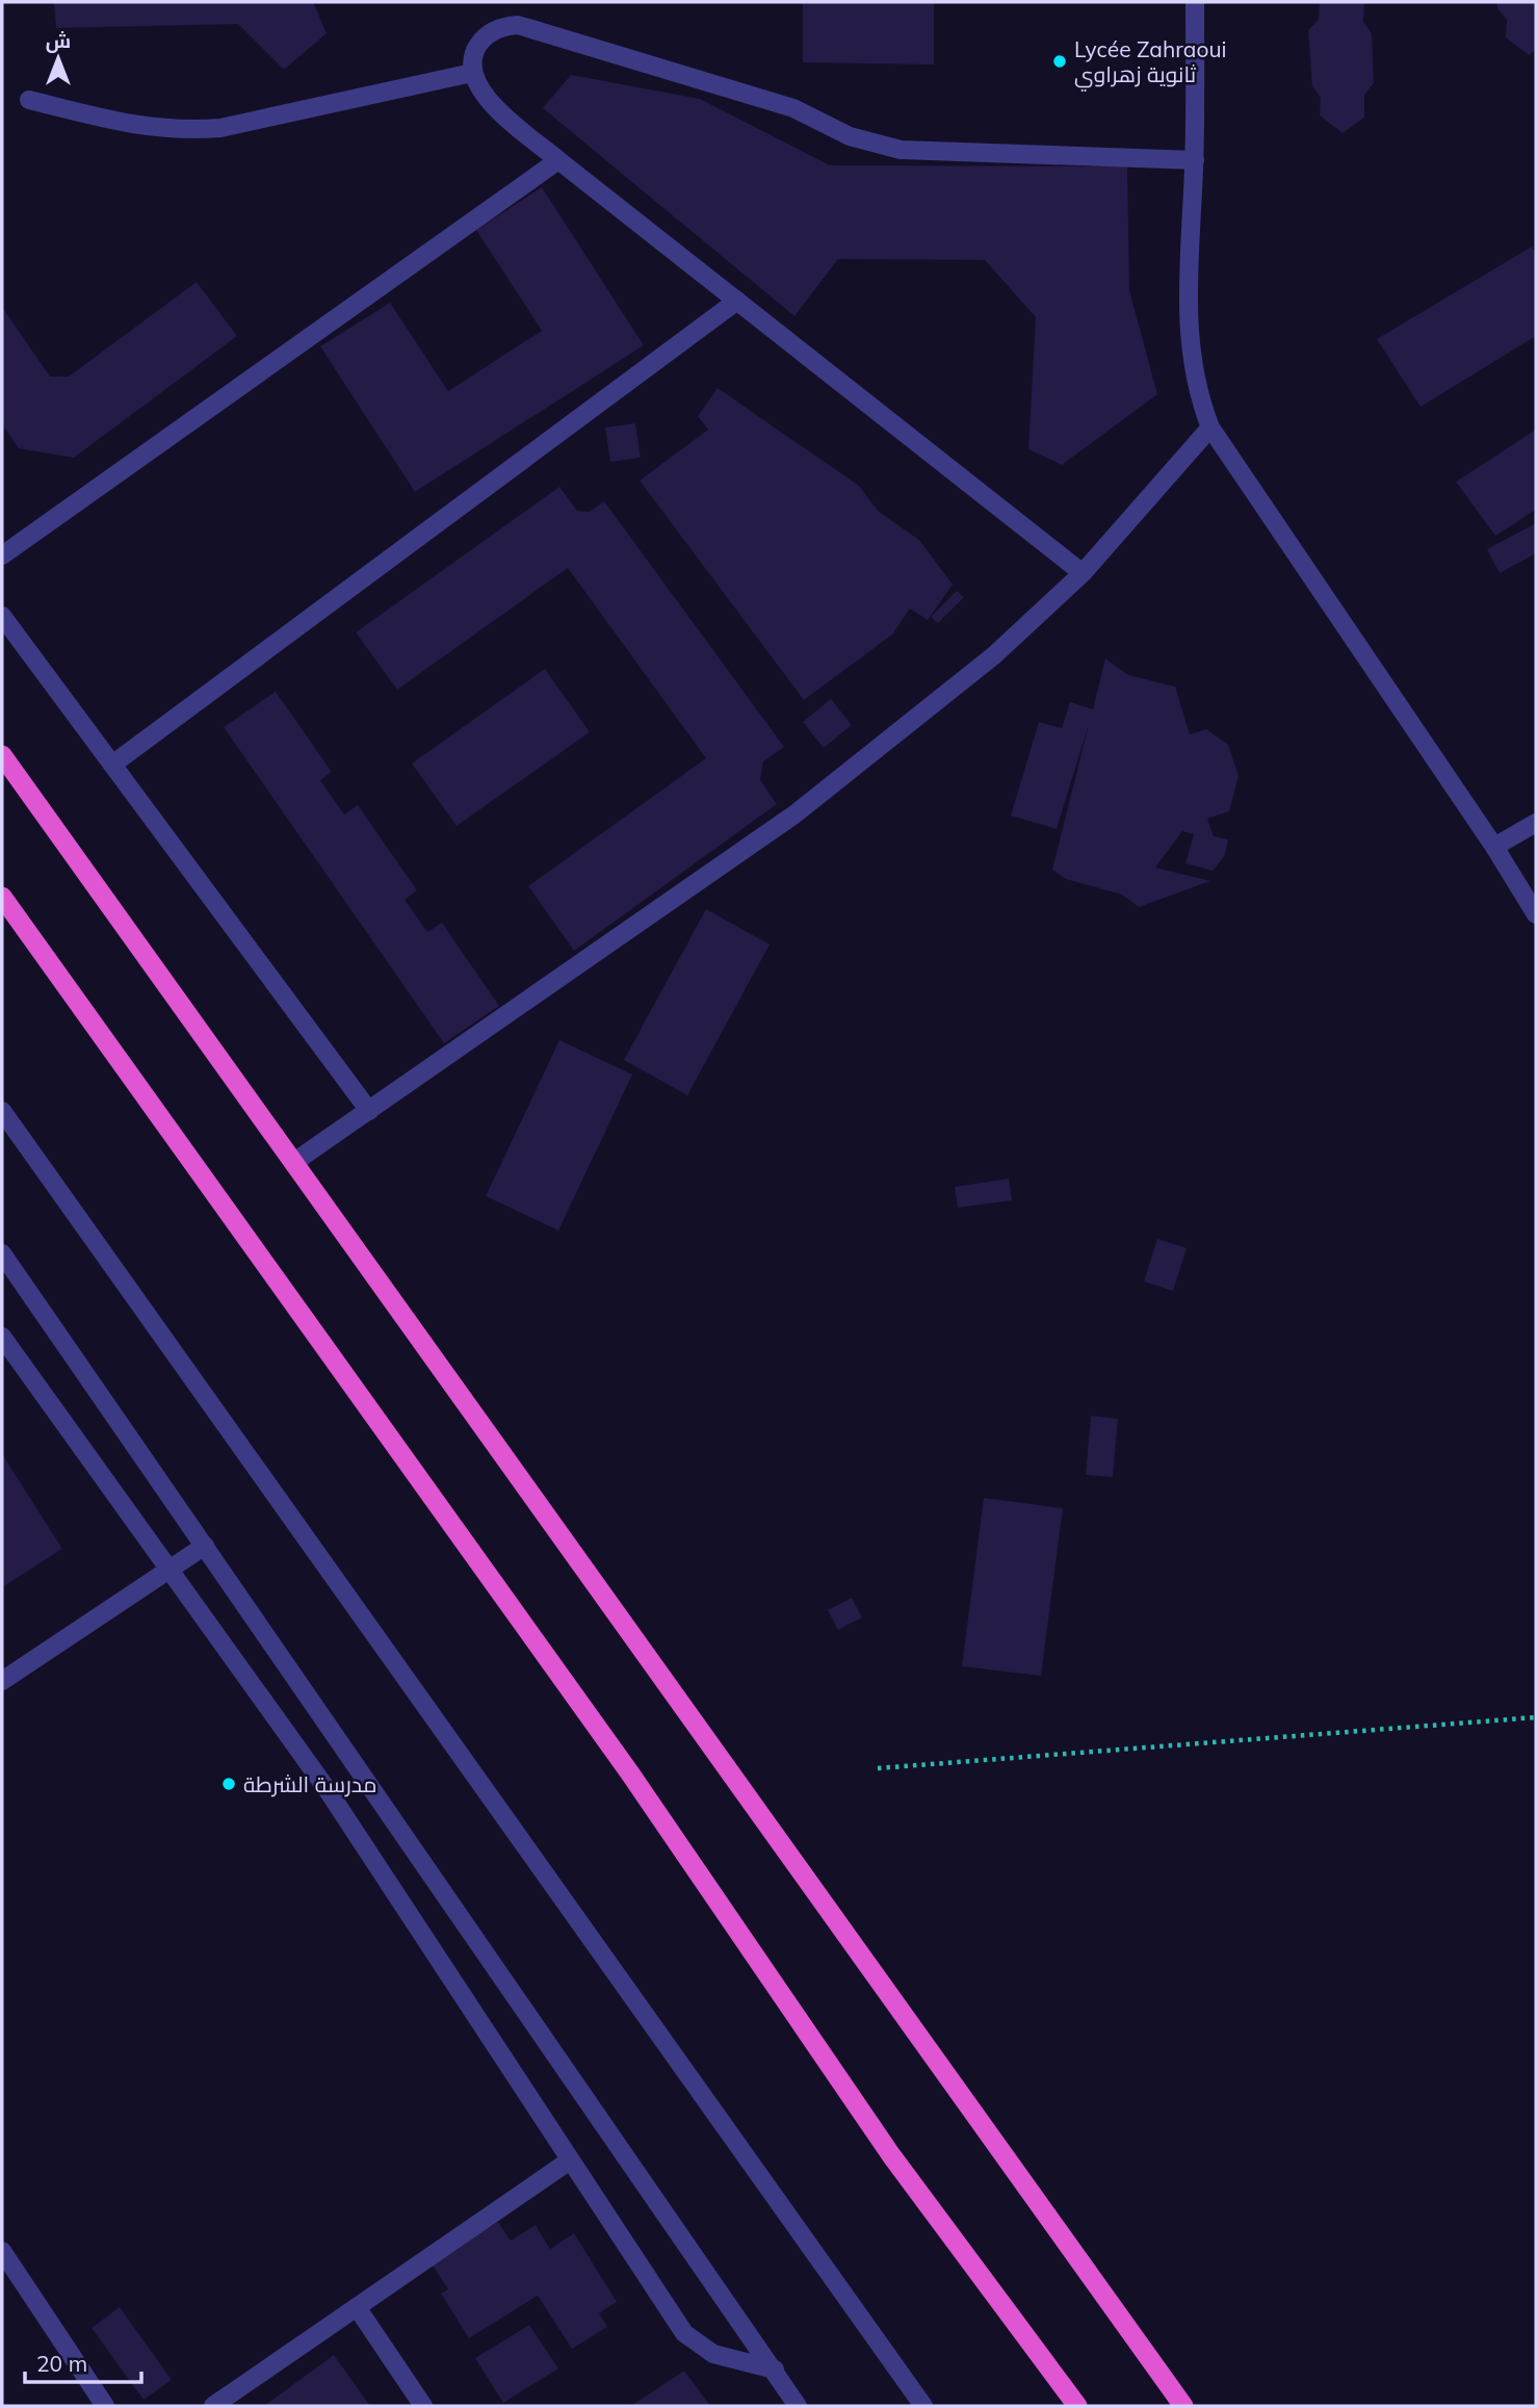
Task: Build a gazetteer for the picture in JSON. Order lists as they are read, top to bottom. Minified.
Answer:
{"places":["Lycée Zahraoui ثانوية زهراوي","مدرسة الشرطة"],"scale_bar":"20 m","north":"top"}
